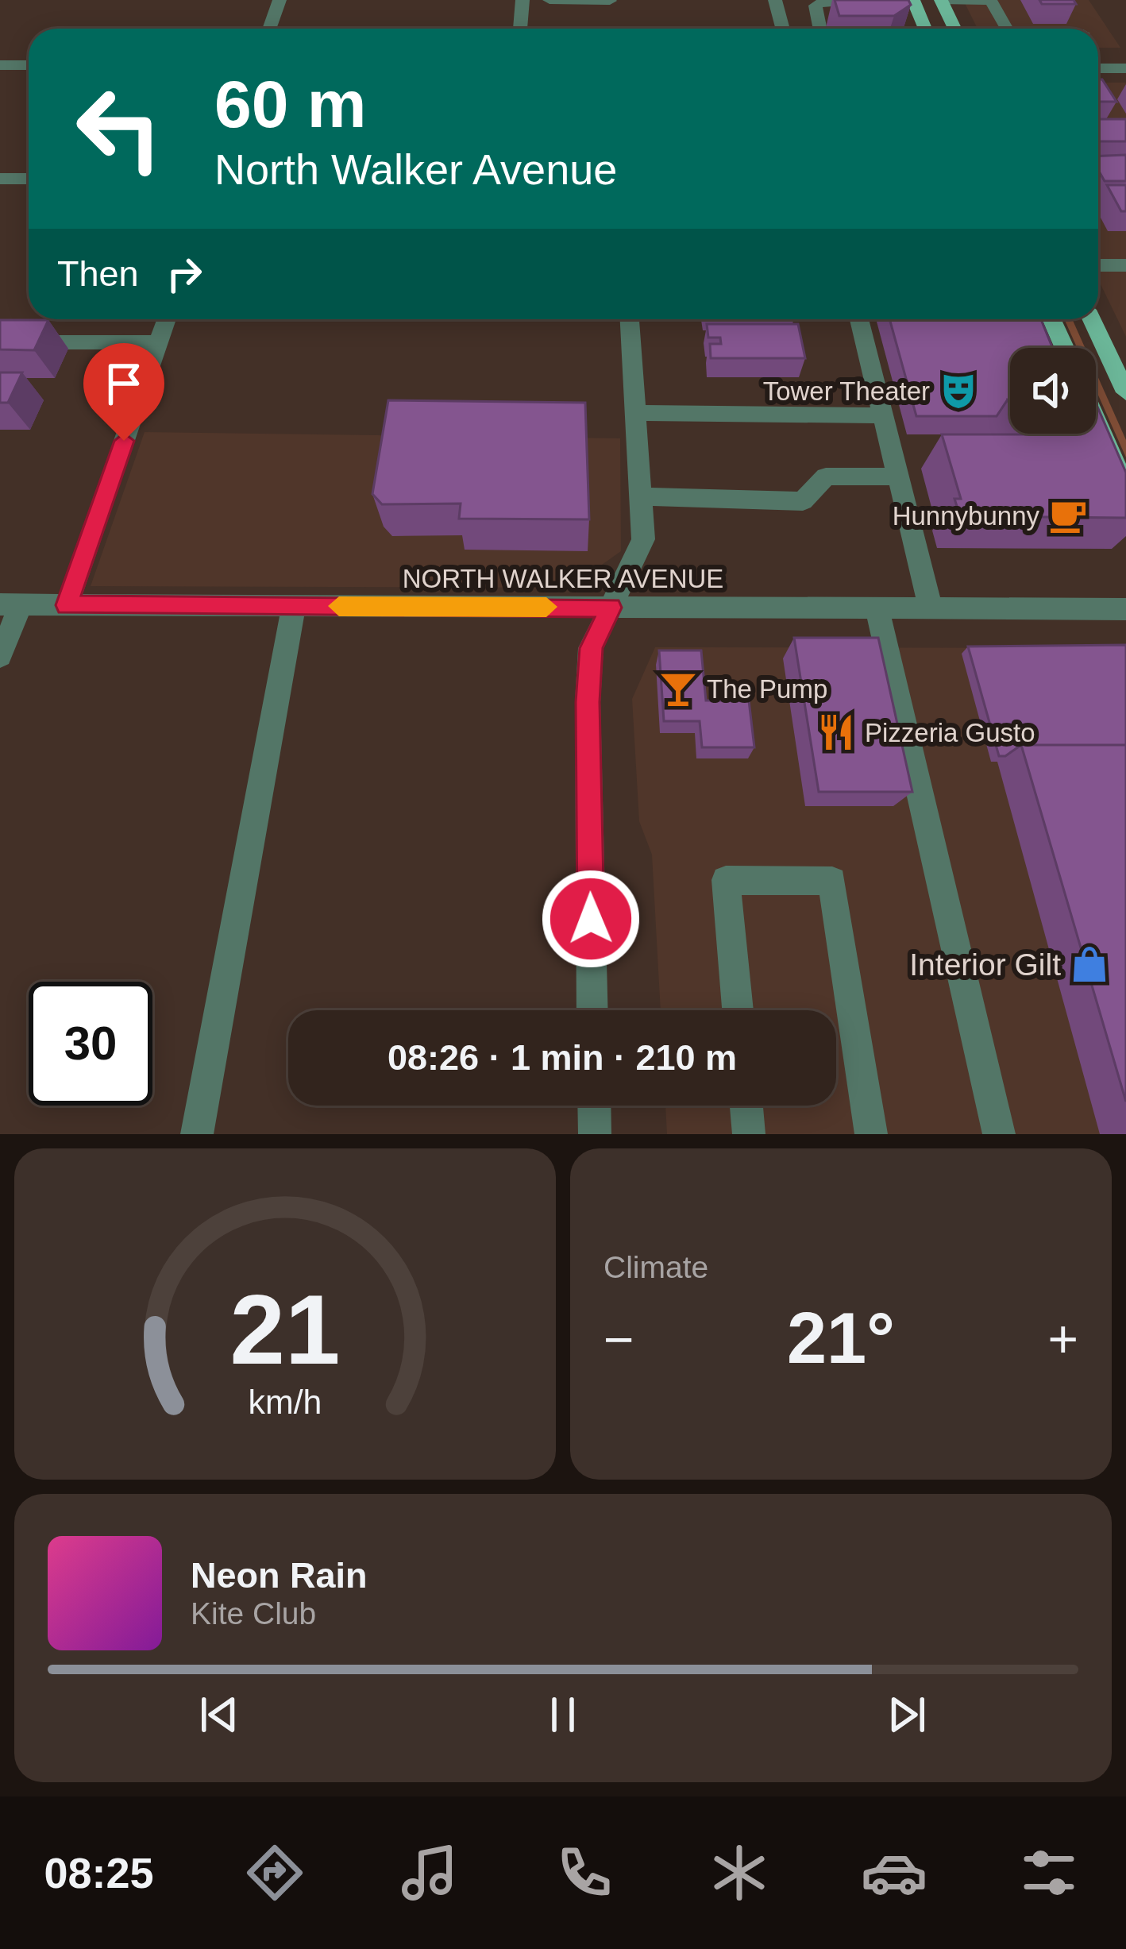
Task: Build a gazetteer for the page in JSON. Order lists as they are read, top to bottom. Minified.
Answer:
{"streets":{"street":["NORTH WALKER AVENUE"]},"places":{"theatre":["Tower Theater"],"cafe":["Hunnybunny"],"bar":["The Pump"],"restaurant":["Pizzeria Gusto"],"shop":["Interior Gilt"]},"page":{"turn":["60 m","North Walker Avenue"],"then":"Then","limit":"30","trip":"08:26 · 1 min · 210 m","tile":"Climate","heat":["−","21°","+"],"song":["Neon Rain","Kite Club"],"tabs":"08:25","gauge":["21","km/h"]}}
